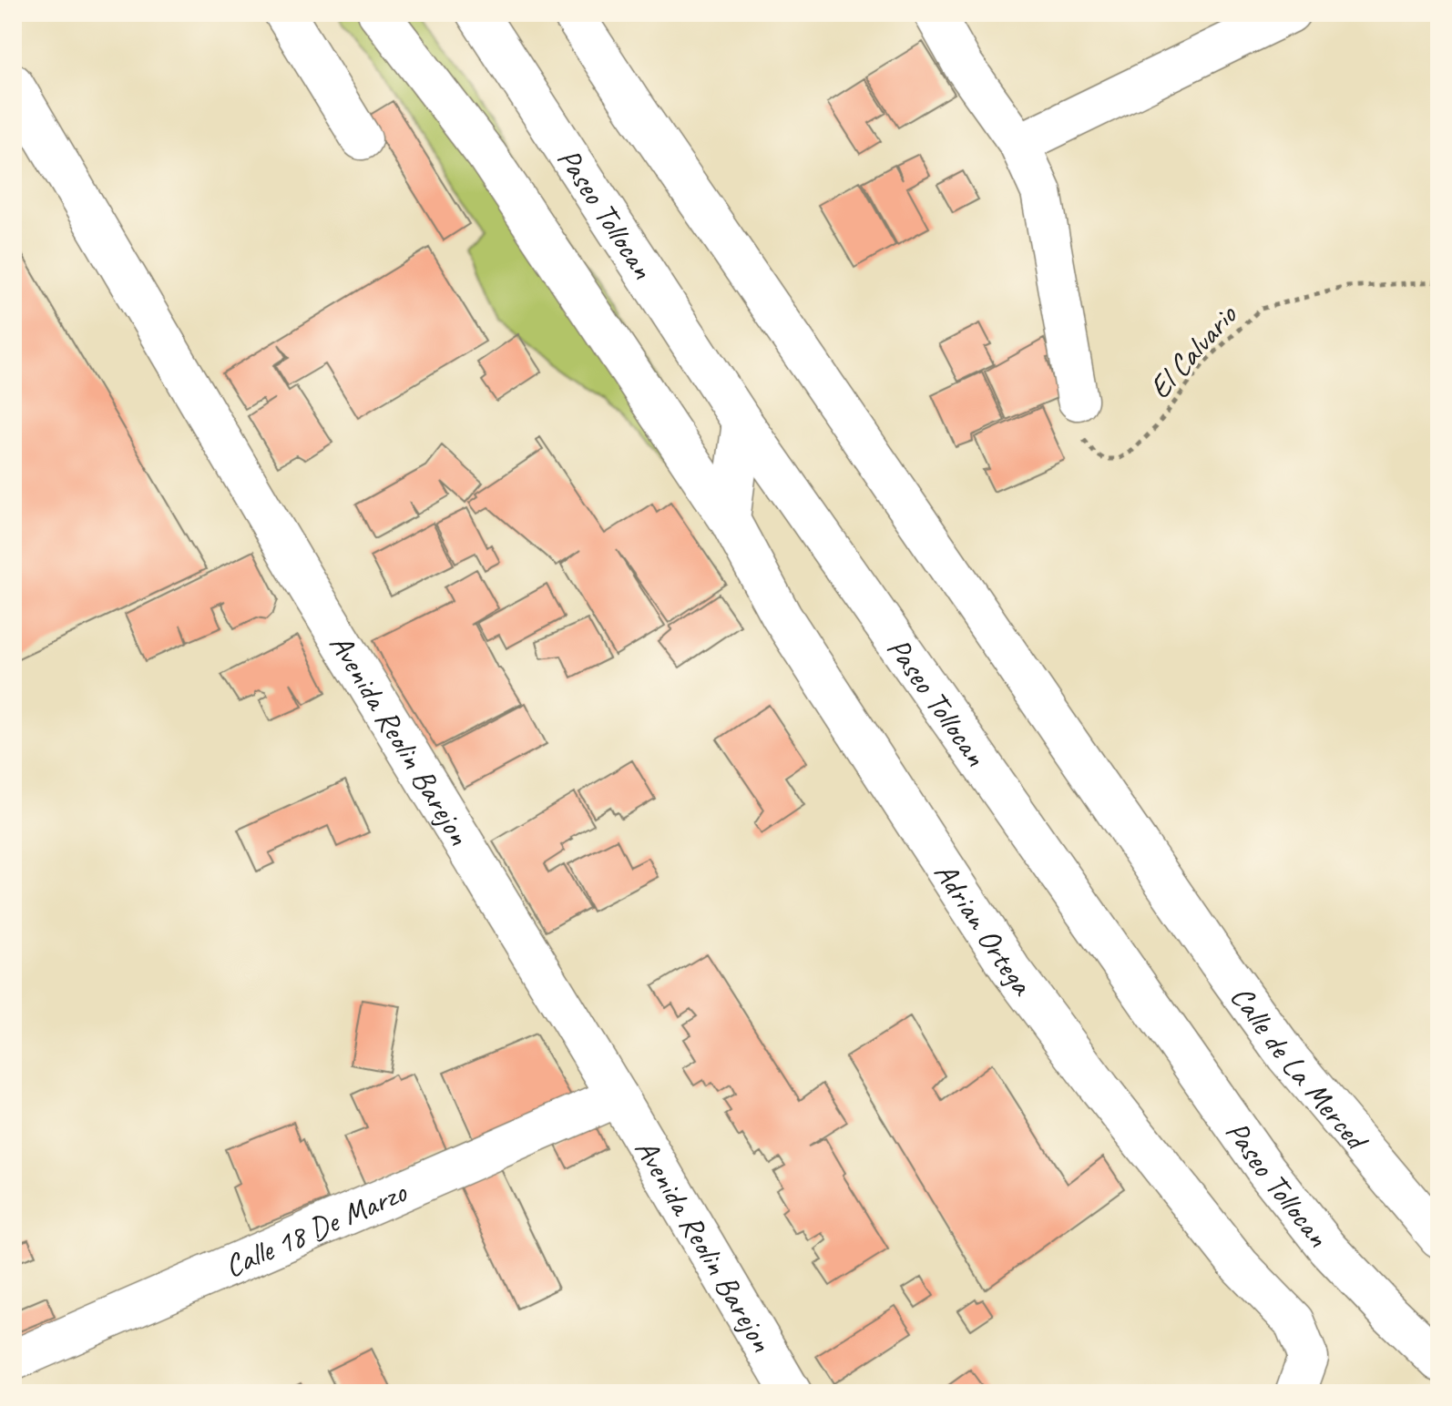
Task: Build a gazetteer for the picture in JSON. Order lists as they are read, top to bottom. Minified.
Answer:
{"streets":{"main road":["Paseo Tollocan","Avenida Reolin Barejon","Adrian Ortega","Calle de La Merced","Calle 18 De Marzo"],"path":["El Calvario"]},"crossings":[["Avenida Reolin Barejon","Calle 18 De Marzo"]]}
